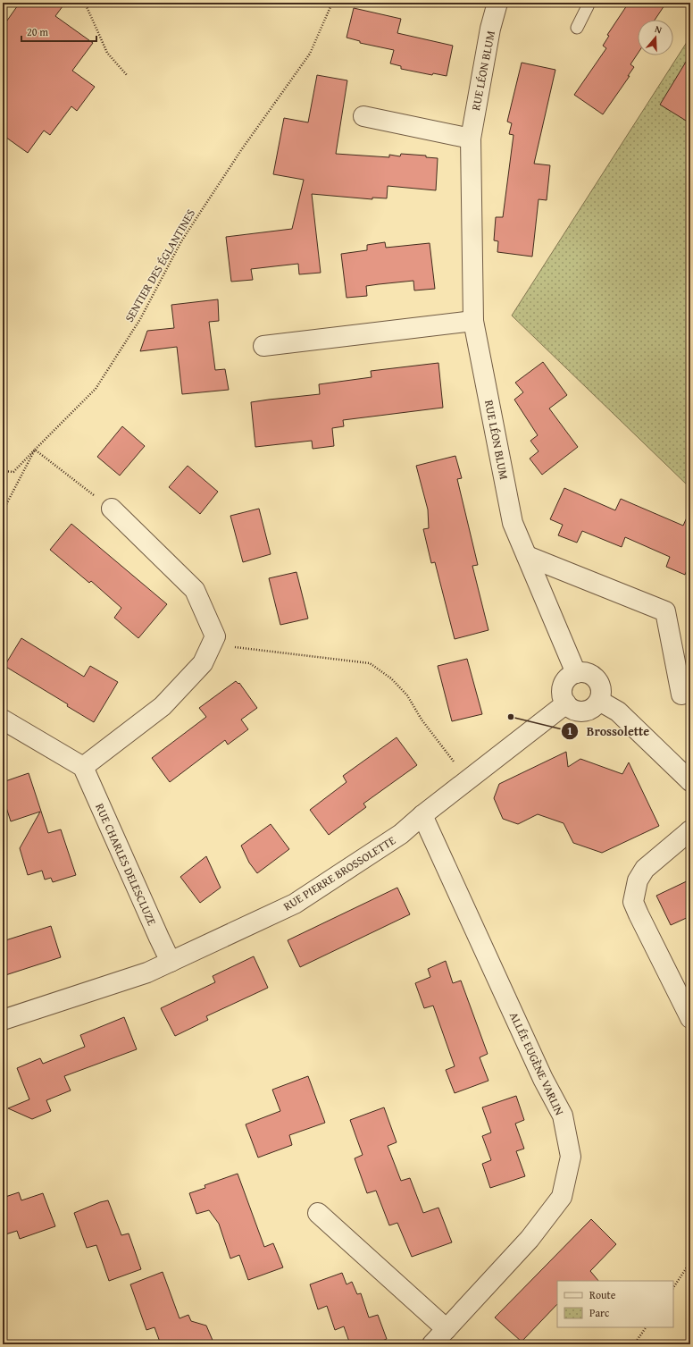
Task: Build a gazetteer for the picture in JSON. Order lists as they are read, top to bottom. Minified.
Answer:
{"streets":{"street":["RUE LÉON BLUM","RUE CHARLES DELESCLUZE","RUE PIERRE BROSSOLETTE","ALLÉE EUGÈNE VARLIN"],"path":["SENTIER DES ÉGLANTINES"]},"crossings":[["RUE LÉON BLUM","RUE PIERRE BROSSOLETTE"],["RUE CHARLES DELESCLUZE","RUE PIERRE BROSSOLETTE"],["RUE PIERRE BROSSOLETTE","ALLÉE EUGÈNE VARLIN"]],"places":["Brossolette"],"legend":["Route","Parc"],"scale_bar":"20 m","north":"top"}
